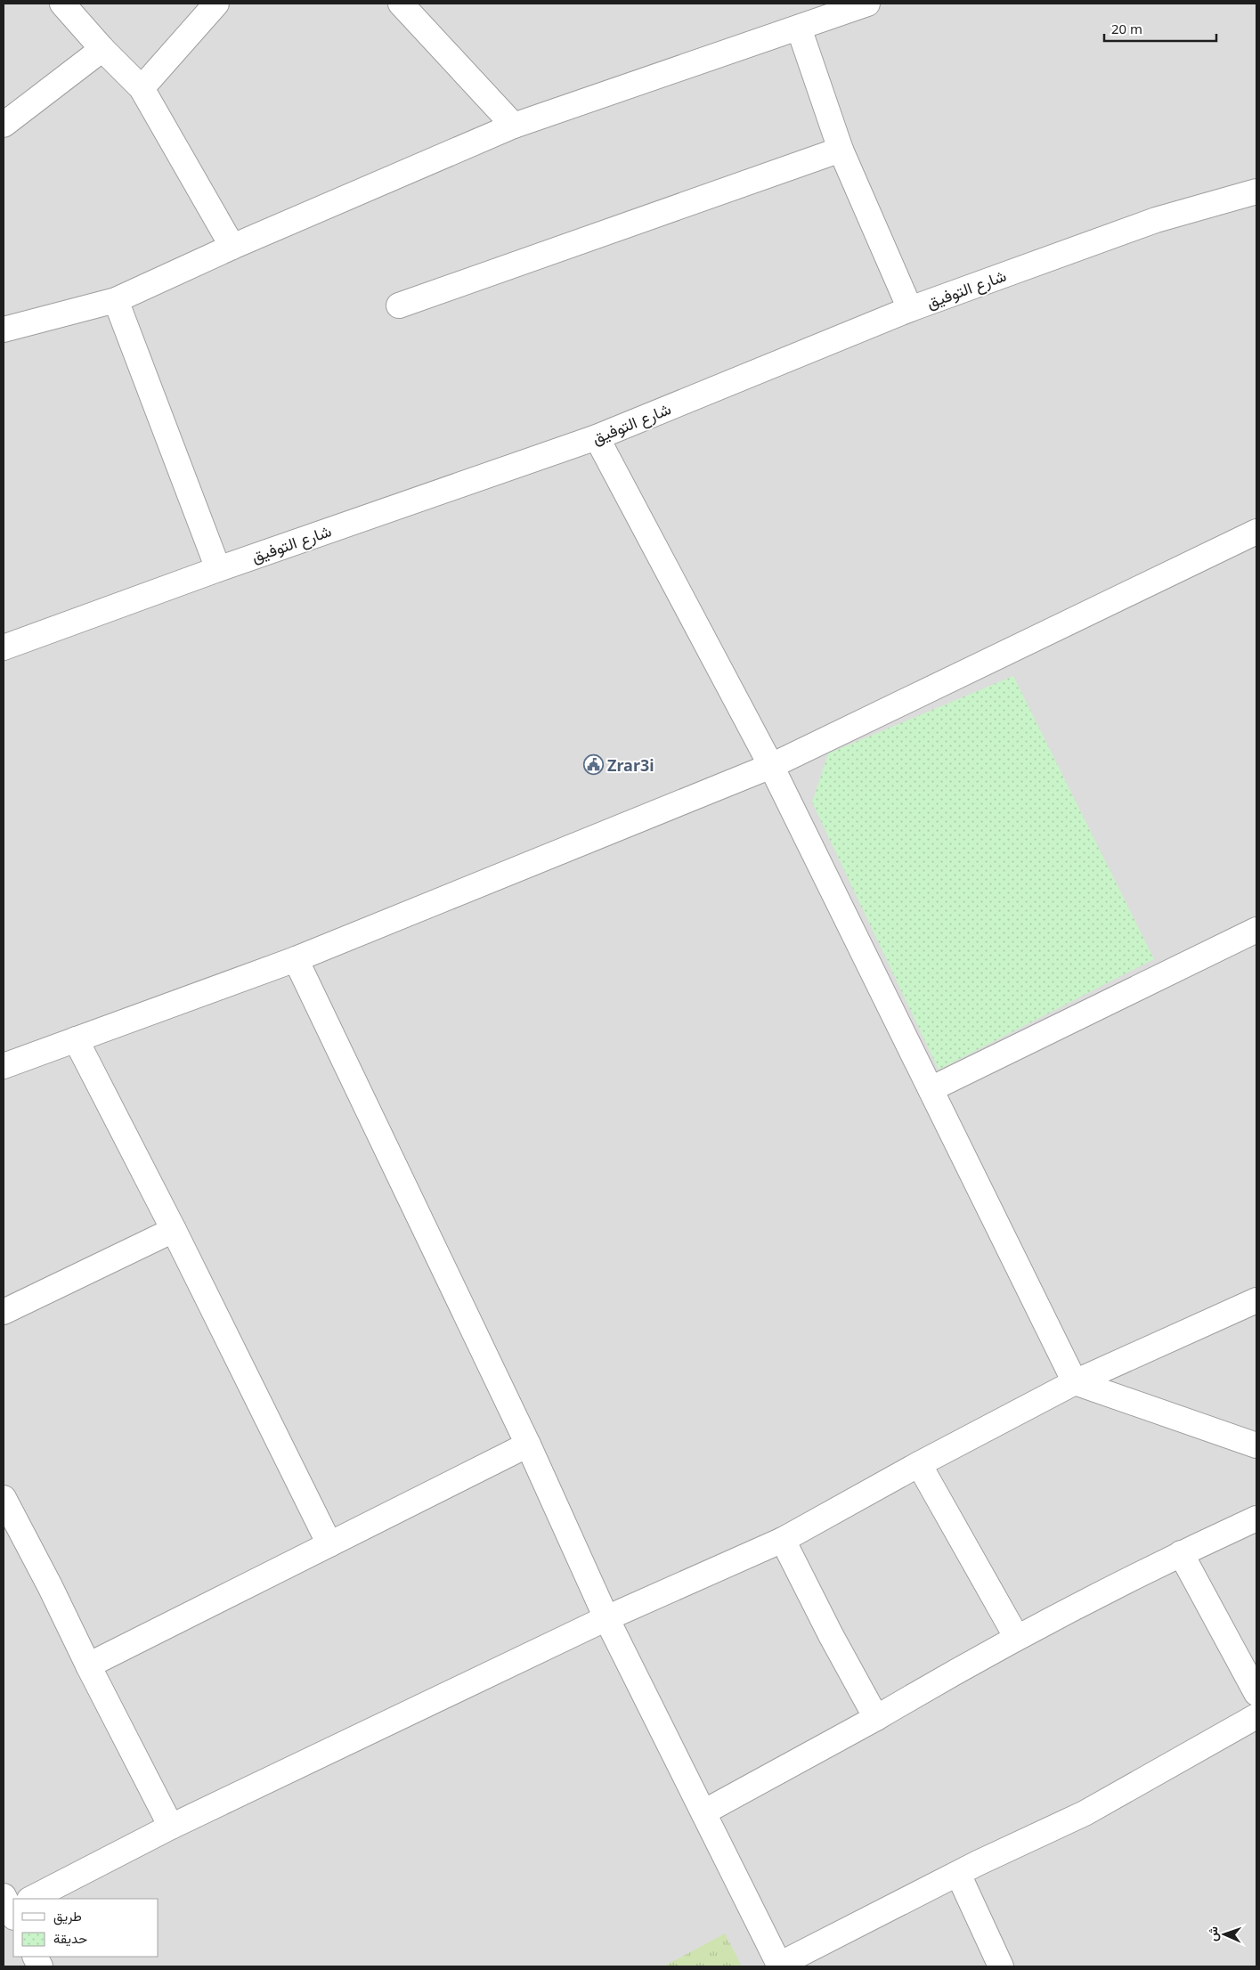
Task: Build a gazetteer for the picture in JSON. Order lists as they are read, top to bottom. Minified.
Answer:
{"streets":{"street":["شارع التوفيق"]},"places":{"public building":["Zrar3i"]},"legend":["طريق","حديقة"],"scale_bar":"20 m","north":"left"}
